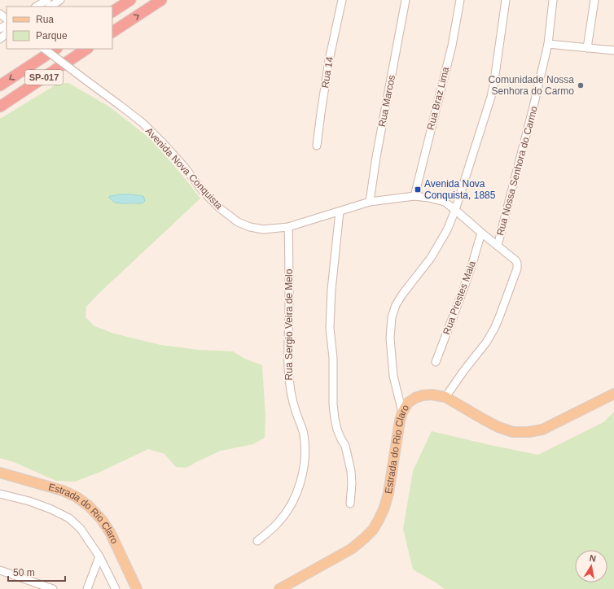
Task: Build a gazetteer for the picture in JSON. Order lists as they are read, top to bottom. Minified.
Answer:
{"streets":{"highway":["SP-017"],"main road":["Estrada do Rio Claro"],"street":["Rua 14","Rua Braz Lima","Rua Marcos","Avenida Nova Conquista","Rua Nossa Senhora do Carmo","Rua Prestes Maia","Rua Sergio Veira de Melo"]},"crossings":[["Rua Braz Lima","Avenida Nova Conquista"],["Rua Marcos","Avenida Nova Conquista"],["Avenida Nova Conquista","Rua Nossa Senhora do Carmo"],["Avenida Nova Conquista","Rua Prestes Maia"],["Avenida Nova Conquista","Rua Sergio Veira de Melo"],["Avenida Nova Conquista","Estrada do Rio Claro"]],"places":{"other":["Comunidade Nossa Senhora do Carmo"],"transit":["Avenida Nova Conquista, 1885"]},"legend":["Rua","Parque"],"scale_bar":"50 m","north":"top"}
